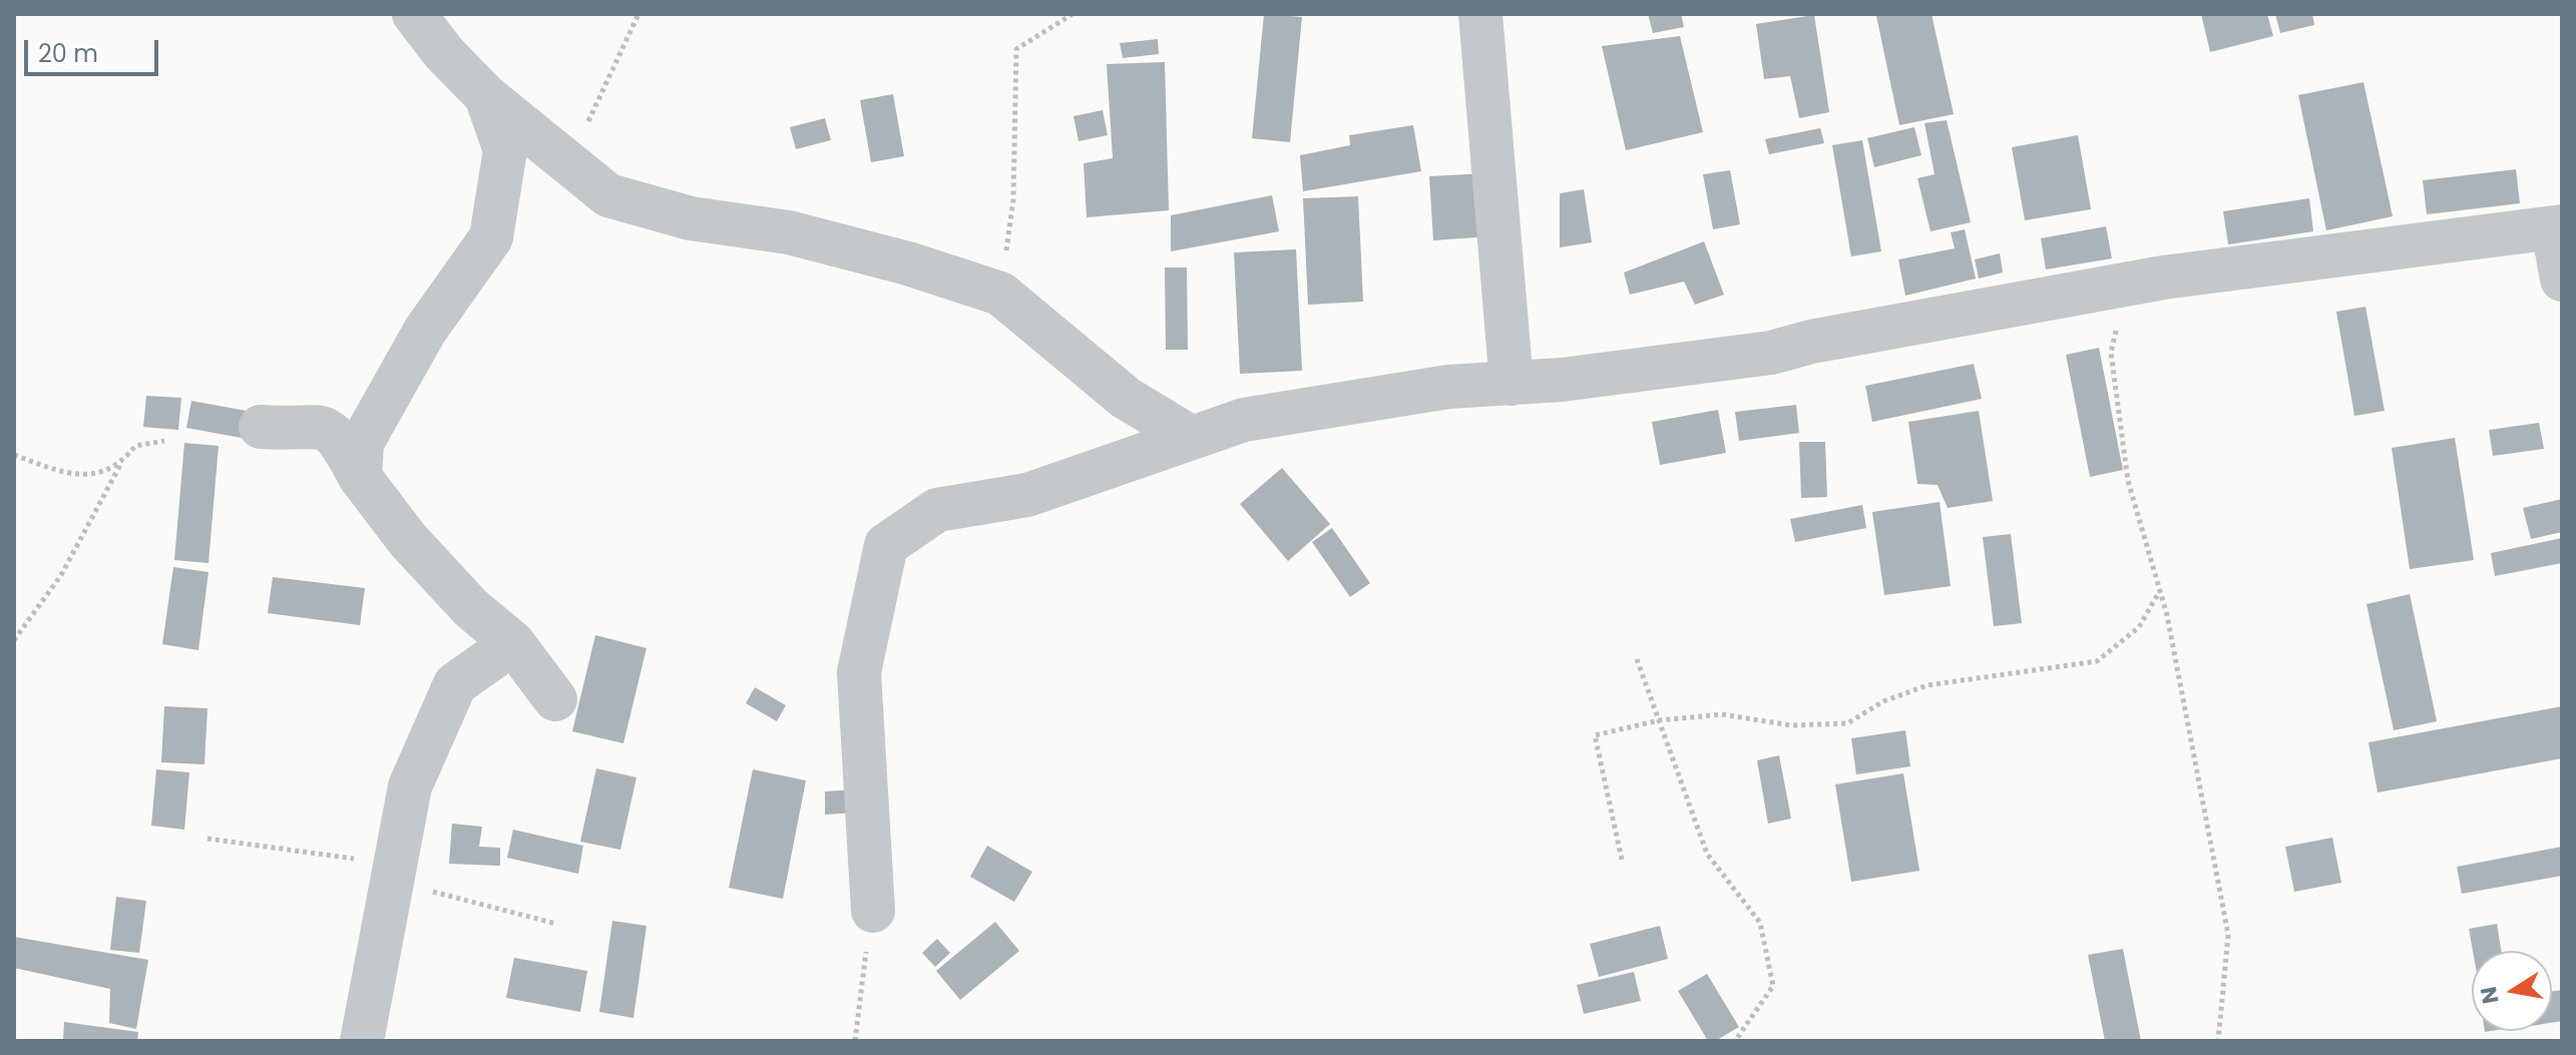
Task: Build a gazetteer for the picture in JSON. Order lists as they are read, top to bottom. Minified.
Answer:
{"scale_bar":"20 m","north":"left"}
